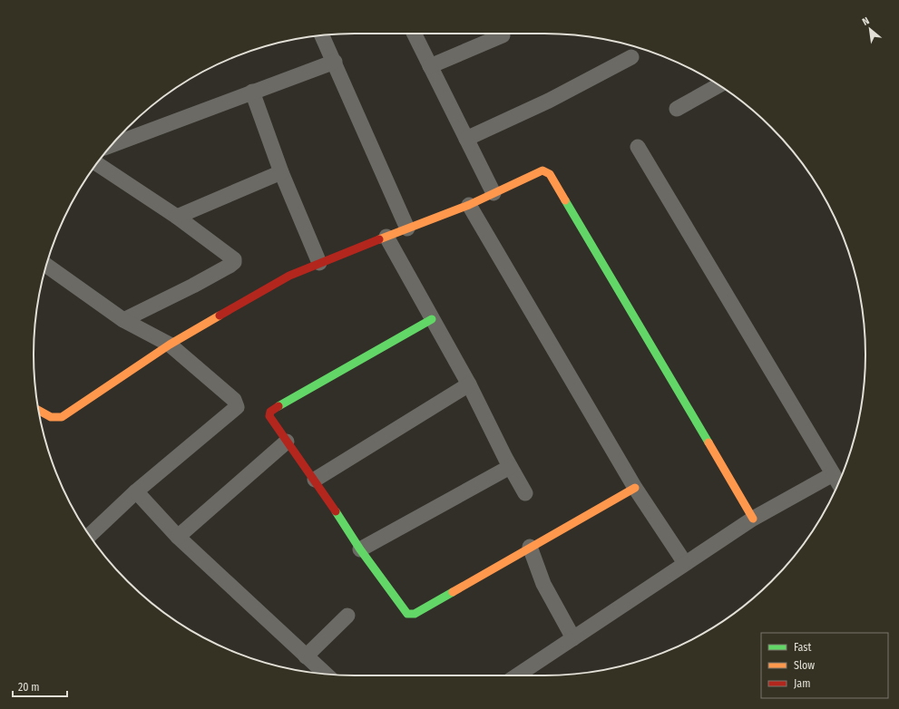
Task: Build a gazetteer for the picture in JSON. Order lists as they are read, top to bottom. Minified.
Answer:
{"legend":["Fast","Slow","Jam"],"scale_bar":"20 m","north":"top left"}
